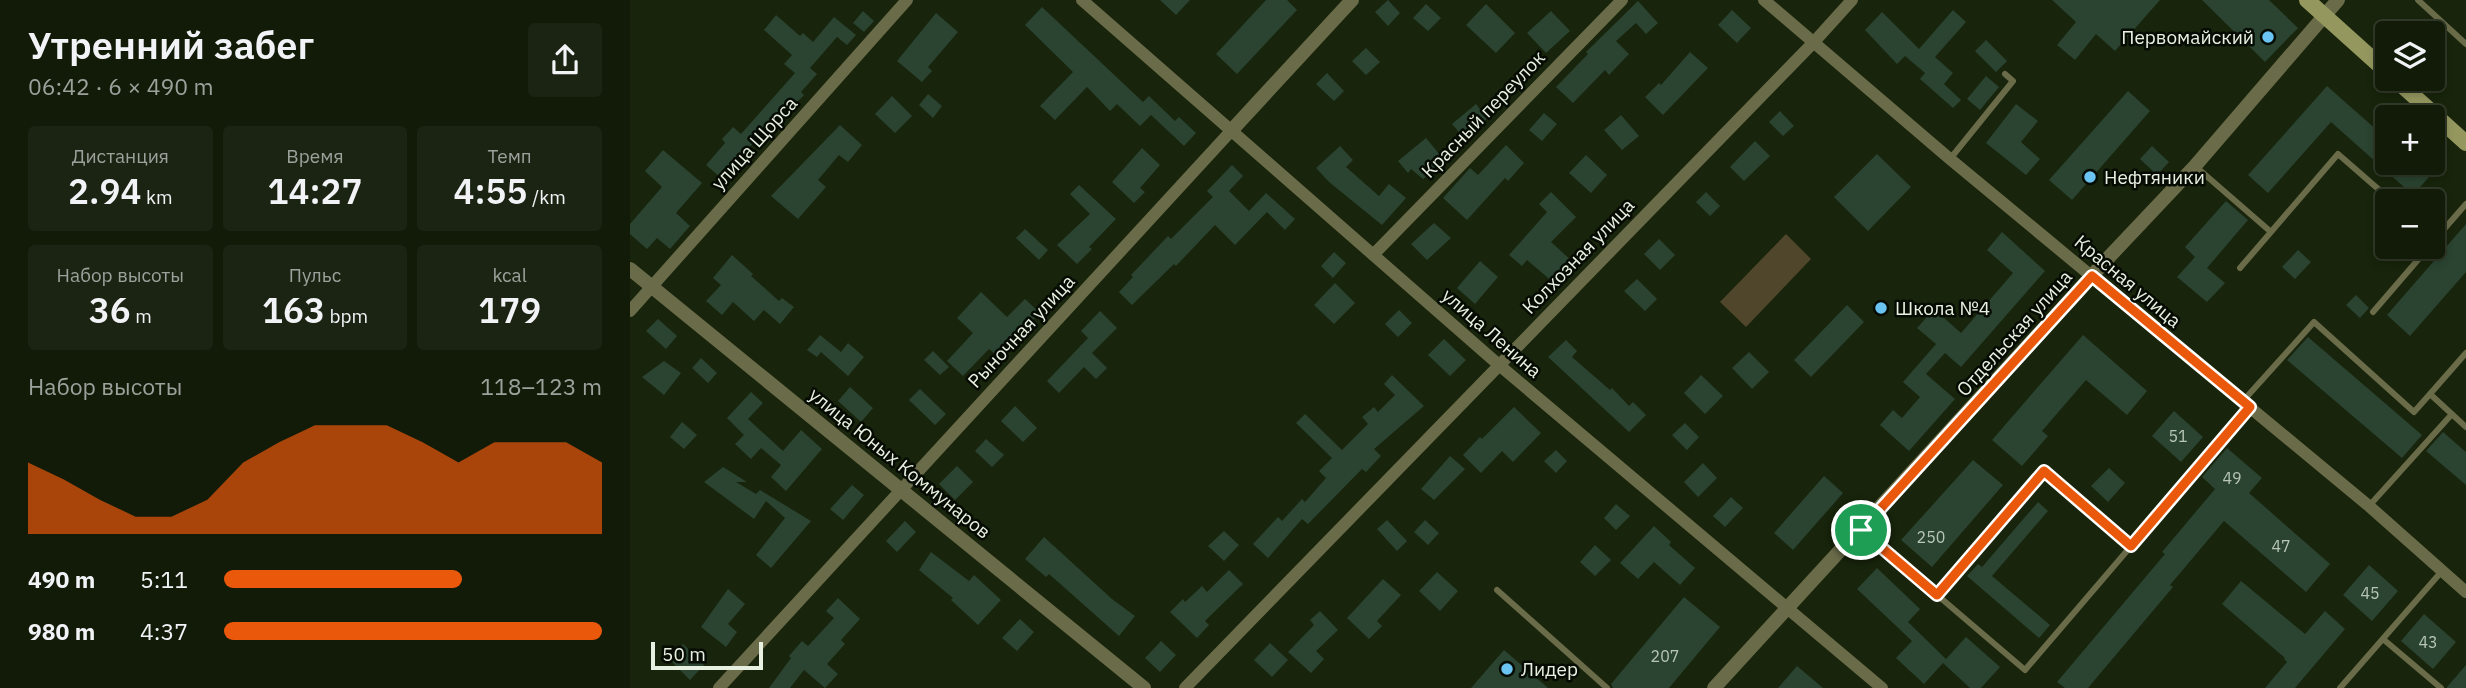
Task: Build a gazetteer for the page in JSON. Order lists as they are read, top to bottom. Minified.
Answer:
{"streets":{"street":["Красный переулок","улица Щорса","Колхозная улица","Красная улица","Рыночная улица","улица Ленина","Отдельская улица","улица Юных Коммунаров"]},"crossings":[["Красный переулок","улица Ленина"],["улица Щорса","улица Юных Коммунаров"],["Колхозная улица","Красная улица"],["Колхозная улица","улица Ленина"],["Красная улица","Отдельская улица"],["Рыночная улица","улица Ленина"],["Рыночная улица","улица Юных Коммунаров"],["улица Ленина","Отдельская улица"]],"places":["Первомайский","Нефтяники","Школа №4","Лидер"],"house_numbers":["51","49","250","47","45","43","207"],"scale_bar":"50 m","page":{"heading":["Утренний забег","06:42 · 6 × 490 m"],"map_buttons":["+","−"],"stats":[["Дистанция","2.94 km"],["Время","14:27"],["Темп","4:55 /km"],["Набор высоты","36 m"],["Пульс","163 bpm"],["kcal","179"]],"chart":["Набор высоты","118–123 m"],"list":[{"name":"490 m","note":"5:11"},{"name":"980 m","note":"4:37"}],"scale":"50 m"}}
